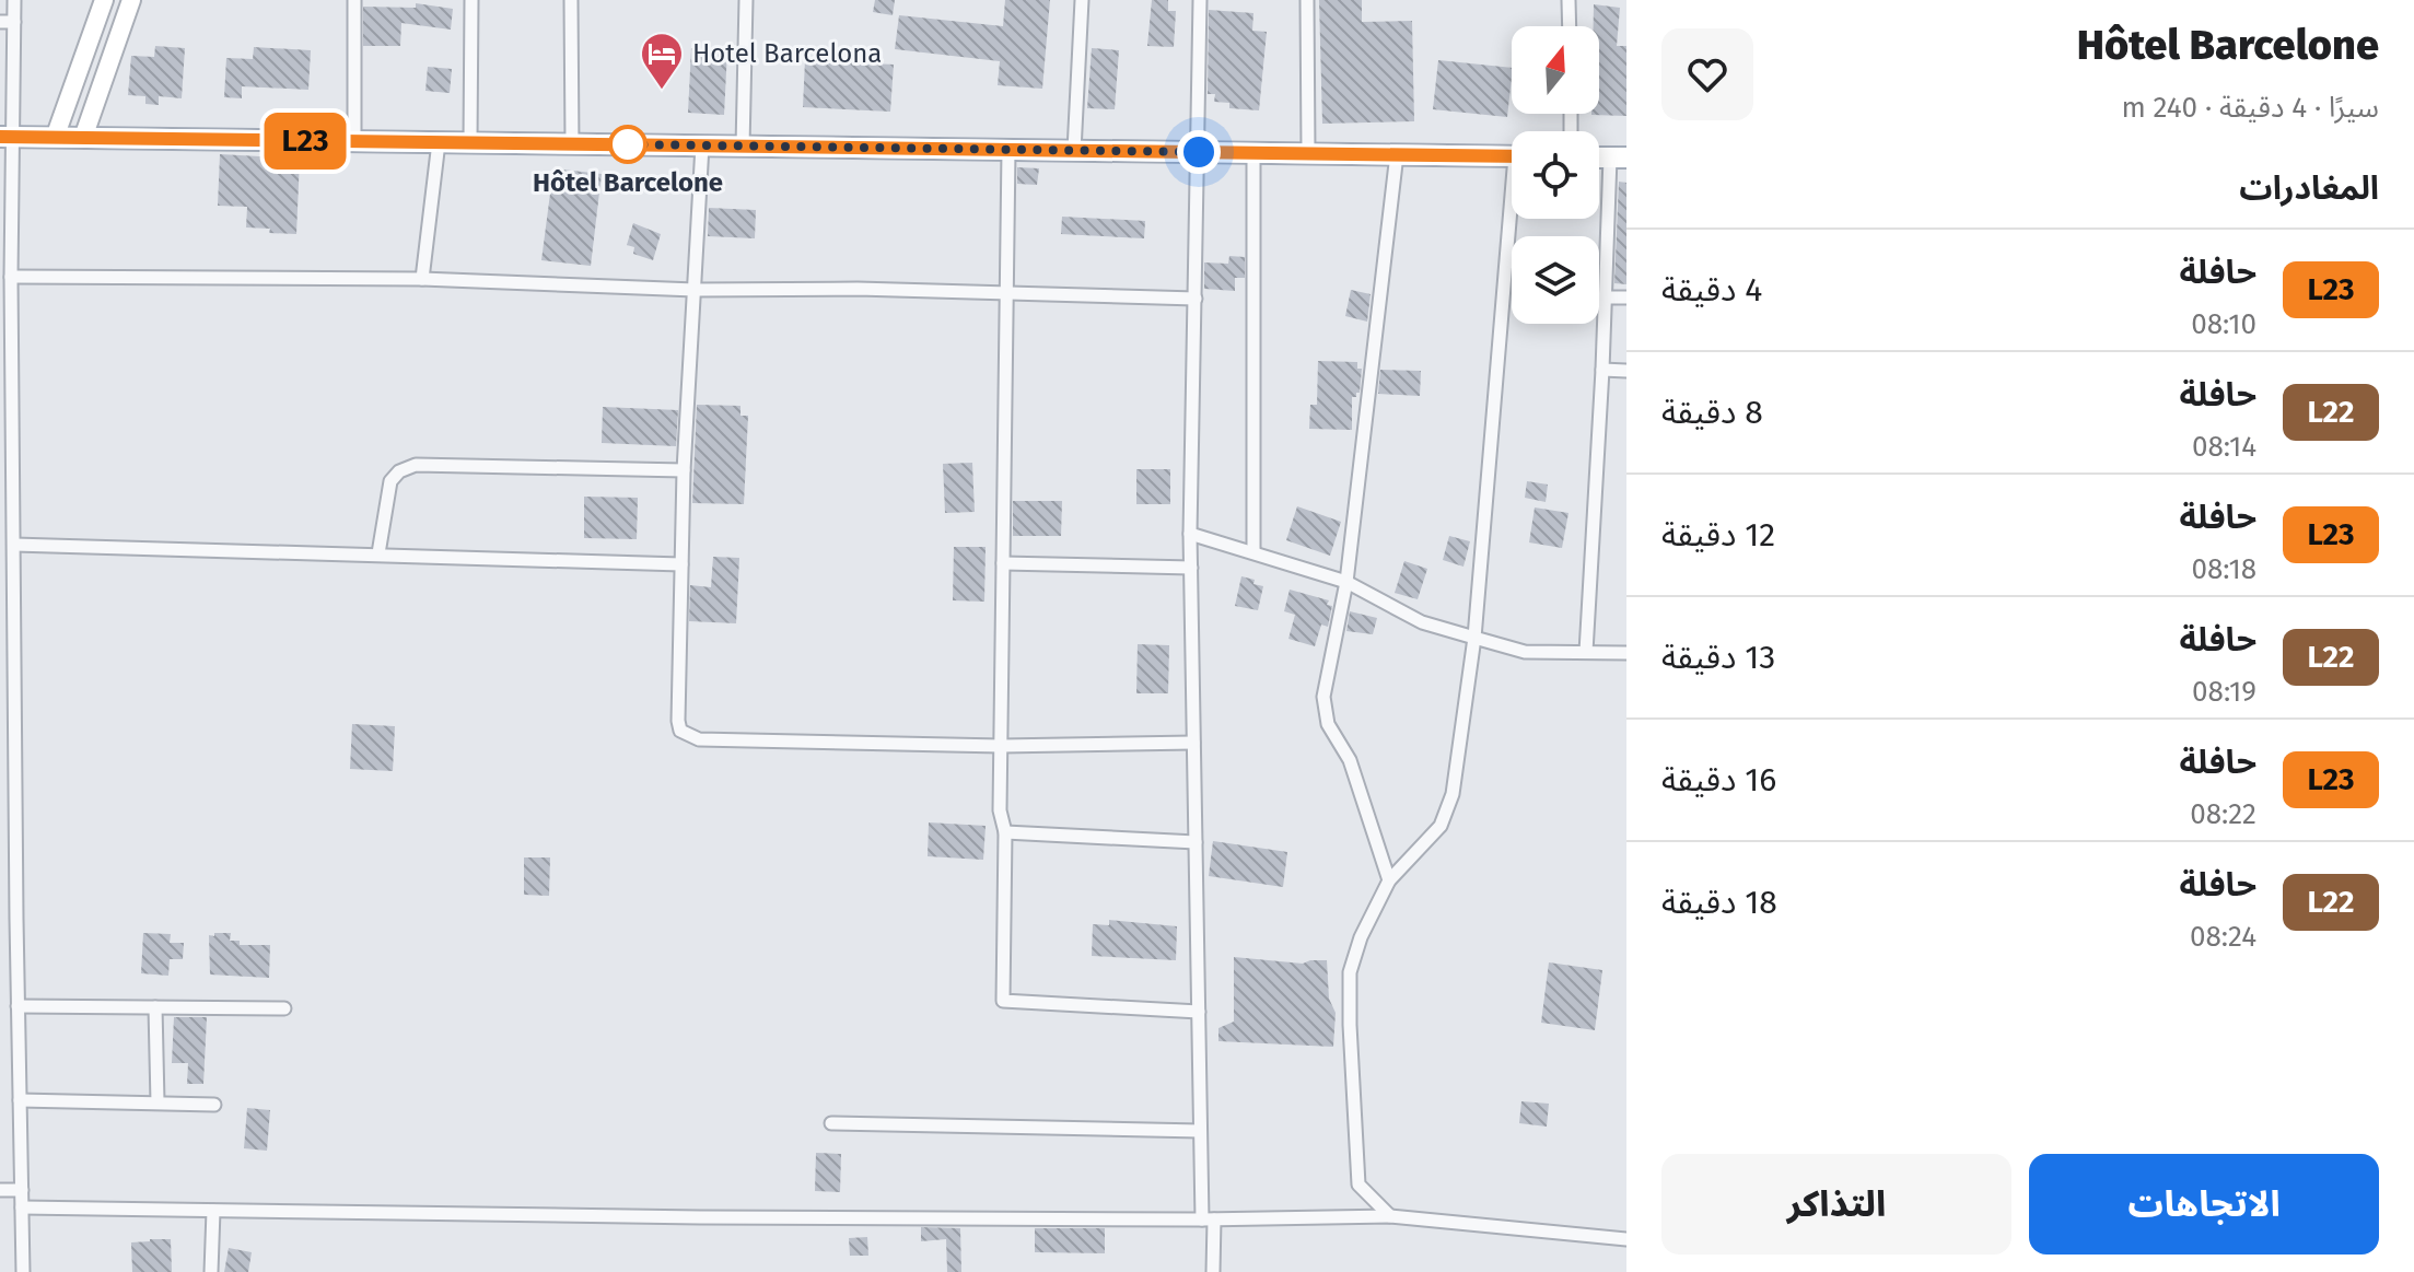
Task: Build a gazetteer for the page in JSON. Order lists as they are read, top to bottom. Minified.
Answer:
{"places":{"hotel":["Hotel Barcelona"],"other":["Hôtel Barcelone"]},"lines":["bus line L23"],"north":"top","page":{"heading":[["Hôtel Barcelone","سيرًا · 4 دقيقة · 240 m"],"المغادرات"],"on_map":"L23","list":[{"mark":"L23","name":"حافلة","note":"08:10","value":"4 دقيقة"},{"mark":"L22","name":"حافلة","note":"08:14","value":"8 دقيقة"},{"mark":"L23","name":"حافلة","note":"08:18","value":"12 دقيقة"},{"mark":"L22","name":"حافلة","note":"08:19","value":"13 دقيقة"},{"mark":"L23","name":"حافلة","note":"08:22","value":"16 دقيقة"},{"mark":"L22","name":"حافلة","note":"08:24","value":"18 دقيقة"}],"buttons":["الاتجاهات","التذاكر"]}}
